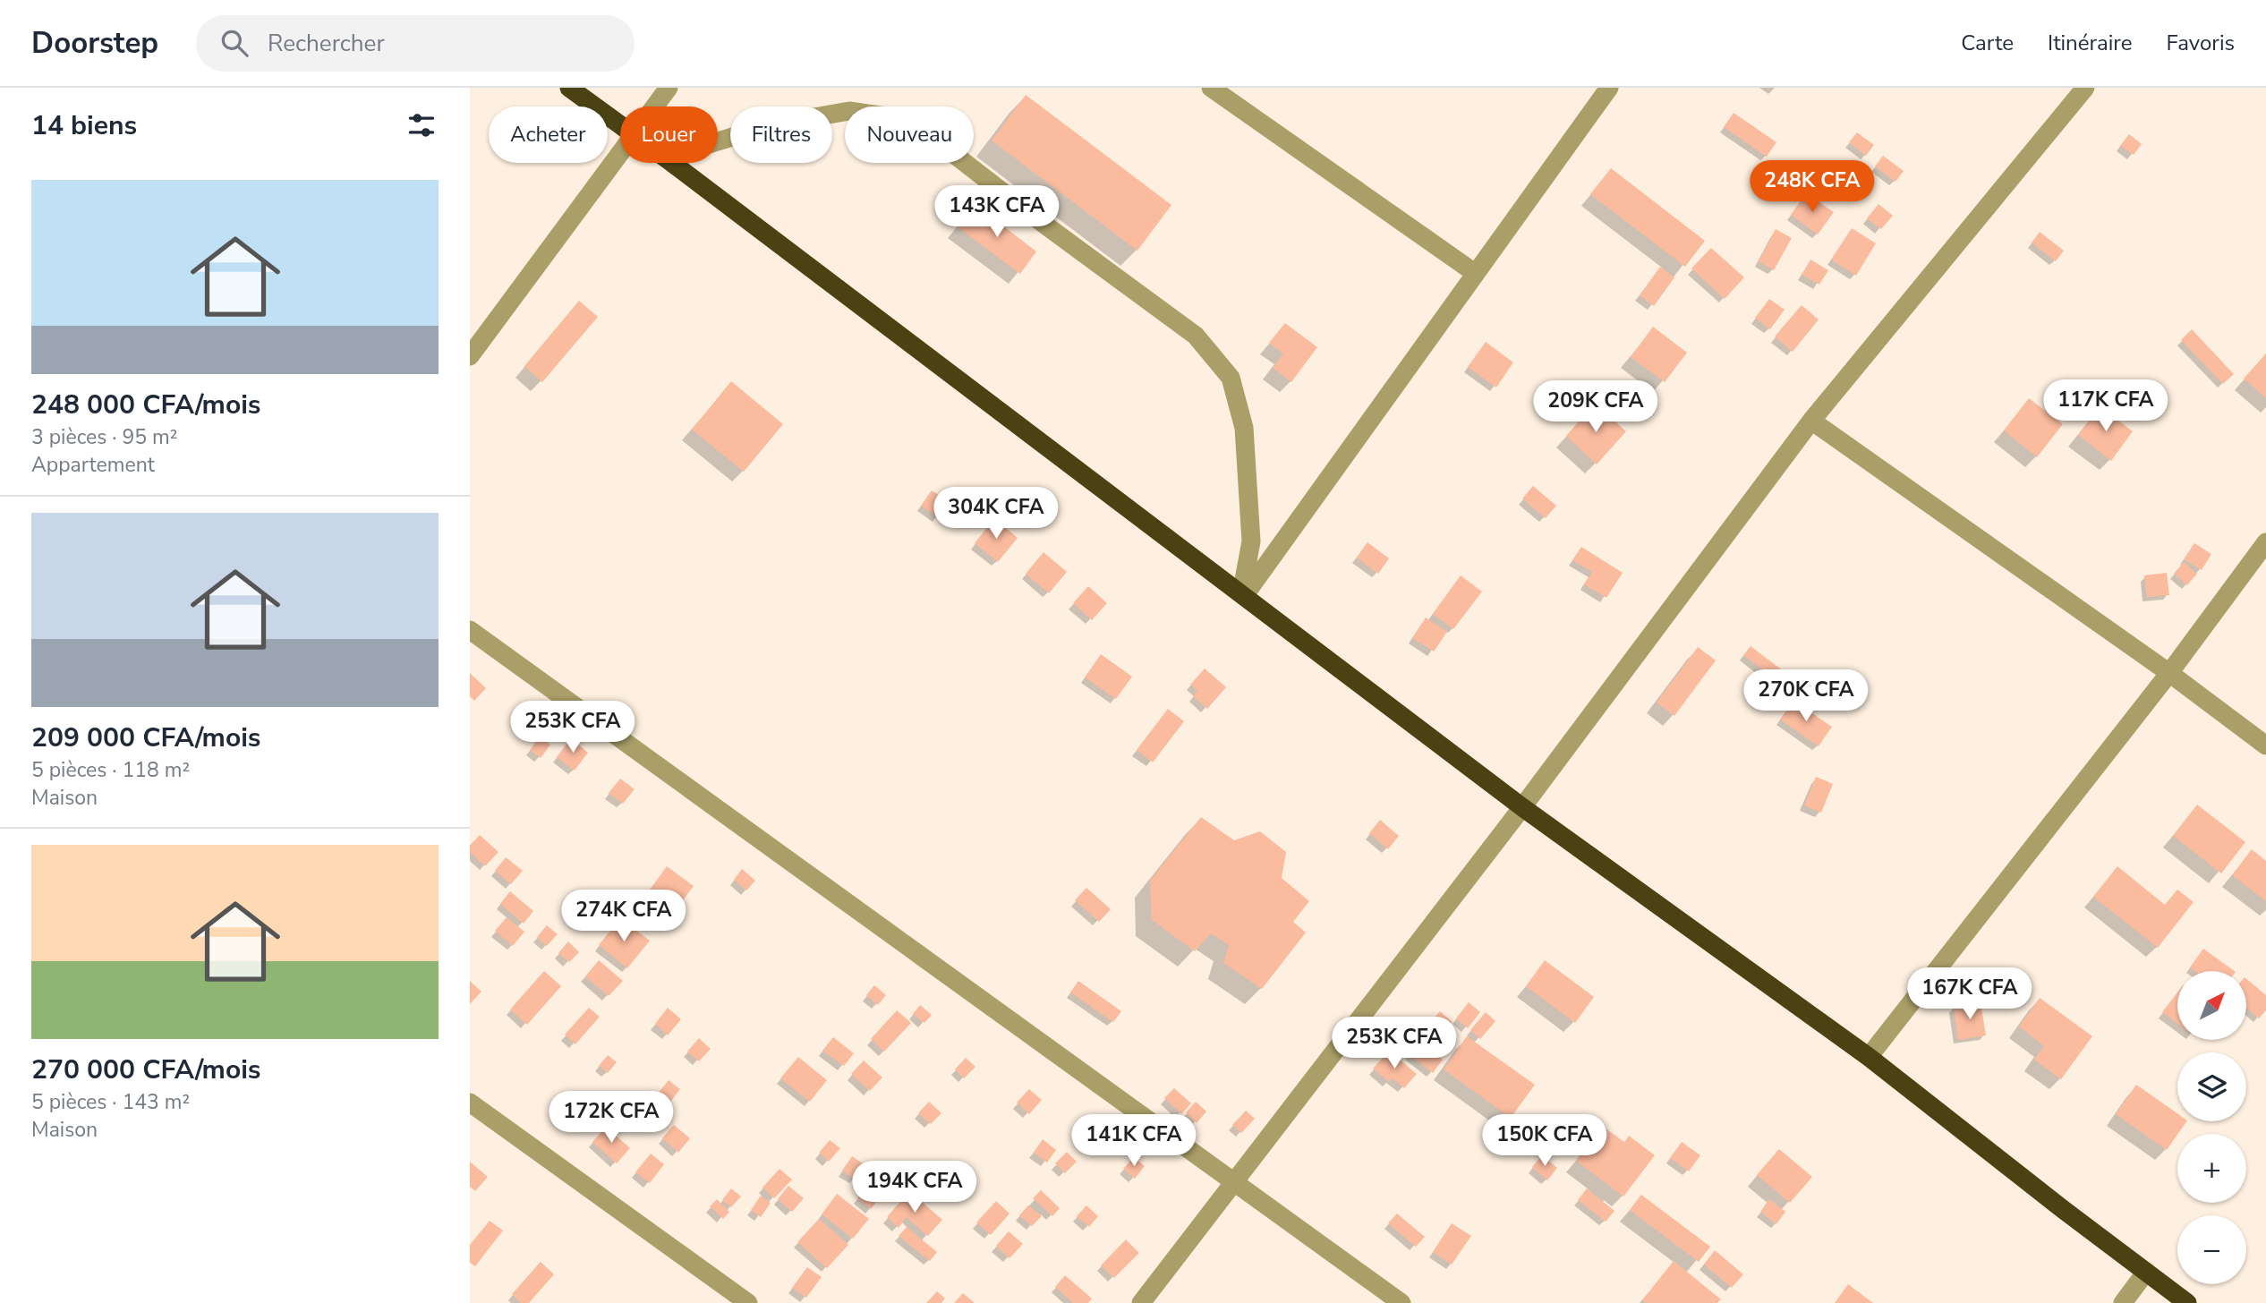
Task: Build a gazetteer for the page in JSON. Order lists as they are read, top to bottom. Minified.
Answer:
{"north":"top right","page":{"header":"Doorstep","search":"Rechercher","nav":["Carte","Itinéraire","Favoris"],"heading":"14 biens","chip":["Acheter","Louer","Filtres","Nouveau"],"price":["248K CFA","143K CFA","117K CFA","209K CFA","304K CFA","270K CFA","253K CFA","274K CFA","167K CFA","253K CFA","172K CFA","141K CFA","150K CFA","194K CFA"],"list":[{"name":"248 000 CFA/mois","note":"3 pièces · 95 m² · Appartement"},{"name":"209 000 CFA/mois","note":"5 pièces · 118 m² · Maison"},{"name":"270 000 CFA/mois","note":"5 pièces · 143 m² · Maison"}],"map_buttons":["+","−"]}}
